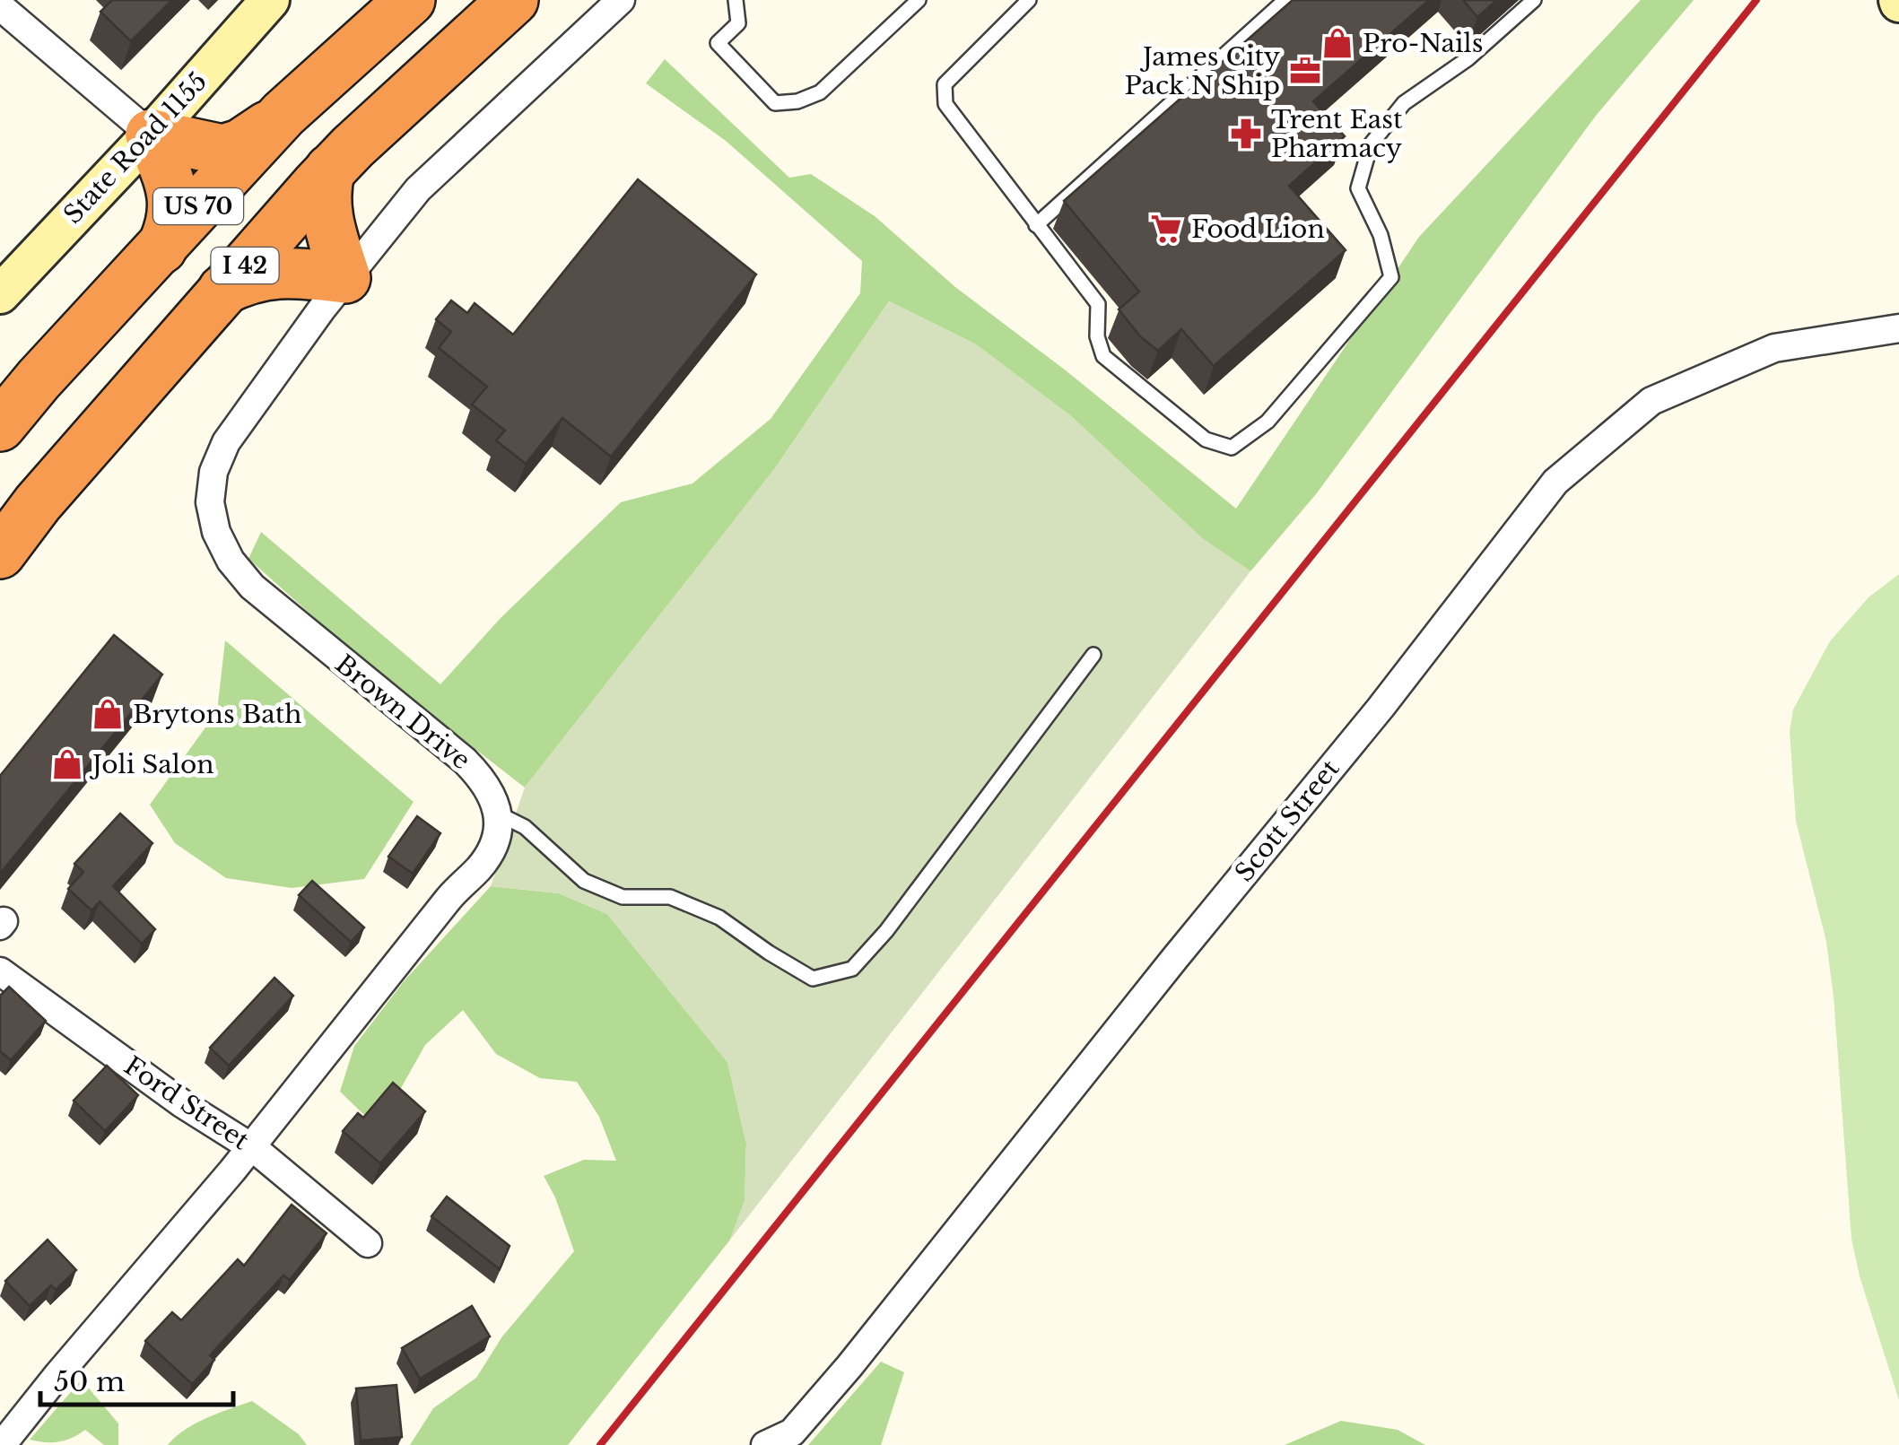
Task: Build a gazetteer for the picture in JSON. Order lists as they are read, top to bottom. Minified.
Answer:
{"streets":{"highway":["US 70","I 42"],"street":["State Road 1155","Brown Drive","Scott Street","Ford Street"]},"places":{"shop":["Pro-Nails","Brytons Bath","Joli Salon"],"office":["James City Pack N Ship"],"pharmacy":["Trent East Pharmacy"],"supermarket":["Food Lion"]},"scale_bar":"50 m"}
